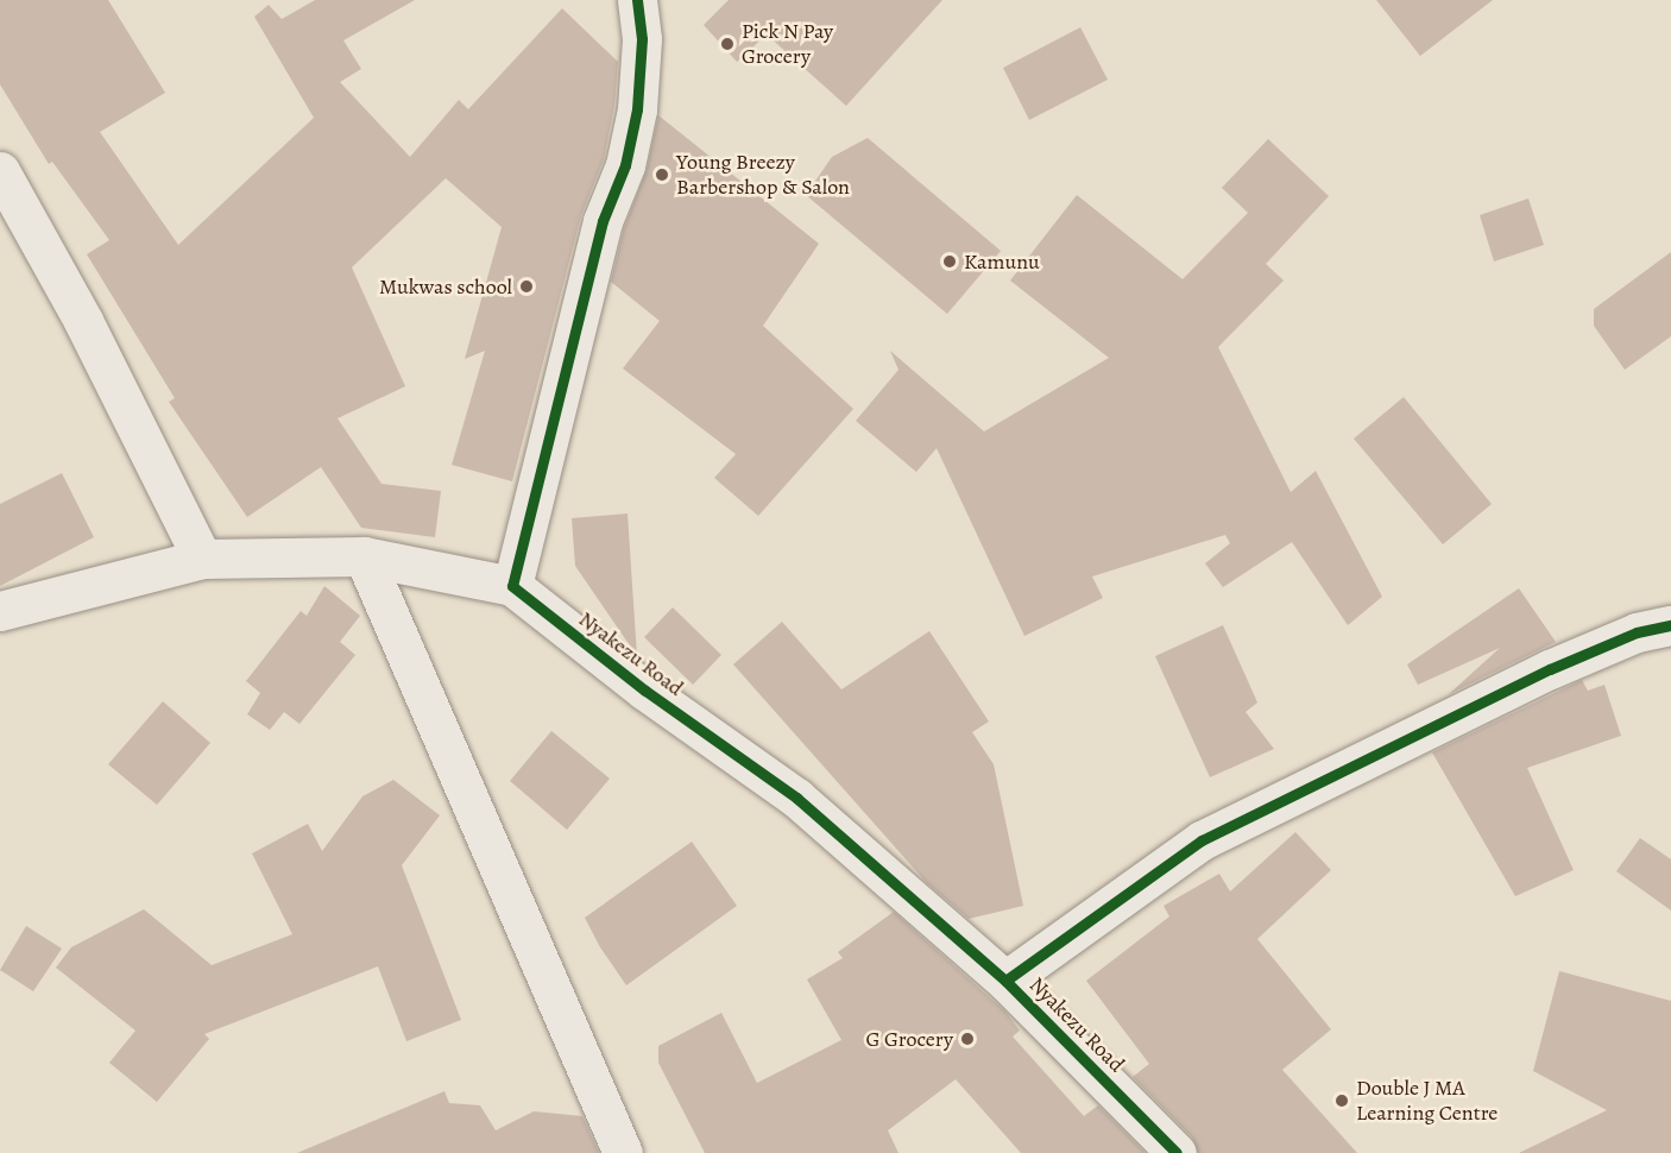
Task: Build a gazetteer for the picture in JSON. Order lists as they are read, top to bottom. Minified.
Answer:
{"streets":{"street":["Nyakezu Road"]},"places":["Pick N Pay Grocery","Young Breezy Barbershop & Salon","Kamunu","Mukwas school","G Grocery","Double J MA Learning Centre"]}
